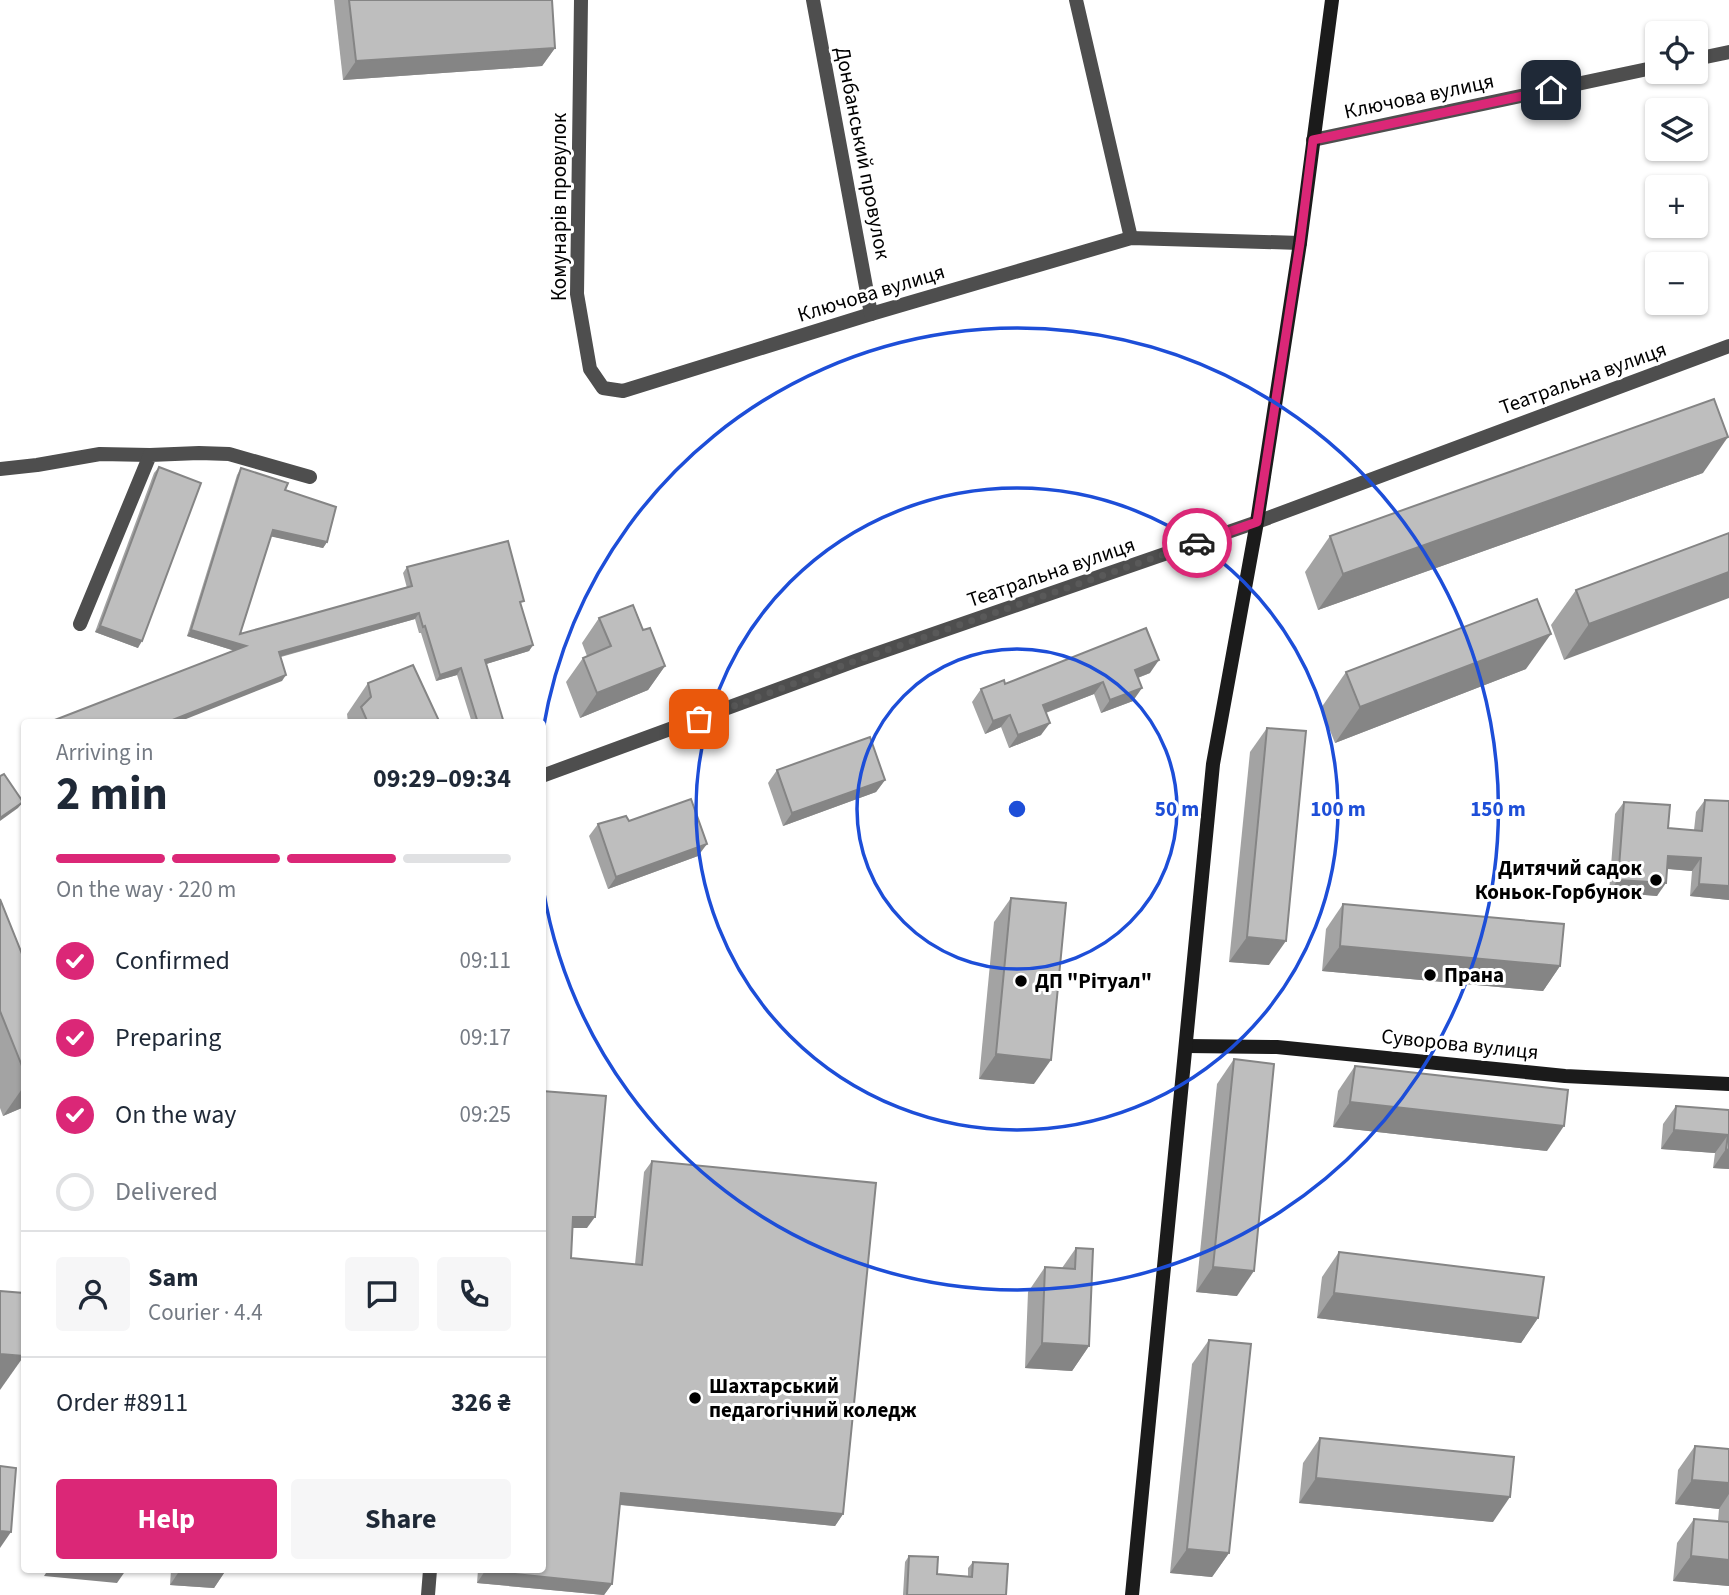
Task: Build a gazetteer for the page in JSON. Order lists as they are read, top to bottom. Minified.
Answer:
{"streets":{"street":["Ключова вулиця","Донбанський провулок","Комунарів провулок","Театральна вулиця","Суворова вулиця"]},"crossings":[["Ключова вулиця","Донбанський провулок"],["Ключова вулиця","Комунарів провулок"]],"places":["Дитячий садок Коньок-Горбунок","Прана","ДП \"Рітуал\"","Шахтарський педагогічний коледж"],"page":{"map_buttons":["+","−"],"heading":["2 min","Arriving in","09:29–09:34"],"panel":["Sam","Courier · 4.4","Order #8911","326 ₴"],"bar":"On the way · 220 m","list":[["Confirmed","09:11"],["Preparing","09:17"],["On the way","09:25"],"Delivered"],"buttons":["Help","Share"]},"rings":["50 m","100 m","150 m"]}
